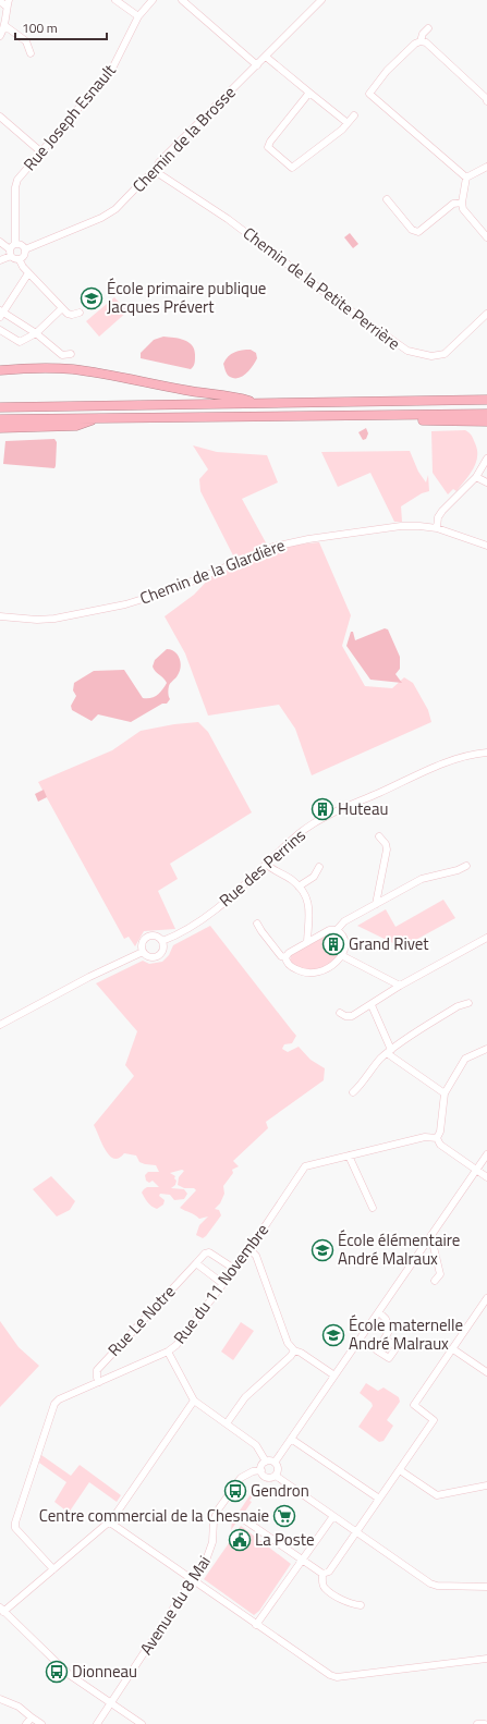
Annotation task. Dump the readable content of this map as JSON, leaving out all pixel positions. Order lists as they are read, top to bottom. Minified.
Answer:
{"streets":{"street":["Rue Joseph Esnault","Chemin de la Brosse","Chemin de la Petite Perrière","Chemin de la Glardière","Rue des Perrins","Rue du 11 Novembre","Rue Le Notre","Avenue du 8 Mai"]},"crossings":[["Rue Joseph Esnault","Chemin de la Brosse"],["Chemin de la Brosse","Chemin de la Petite Perrière"],["Rue du 11 Novembre","Rue Le Notre"]],"places":{"school or university":["École primaire publique Jacques Prévert","École élémentaire André Malraux","École maternelle André Malraux"],"building":["Huteau","Grand Rivet"],"bus stop":["Gendron","Dionneau"],"supermarket":["Centre commercial de la Chesnaie"],"public building":["La Poste"]},"scale_bar":"100 m"}
